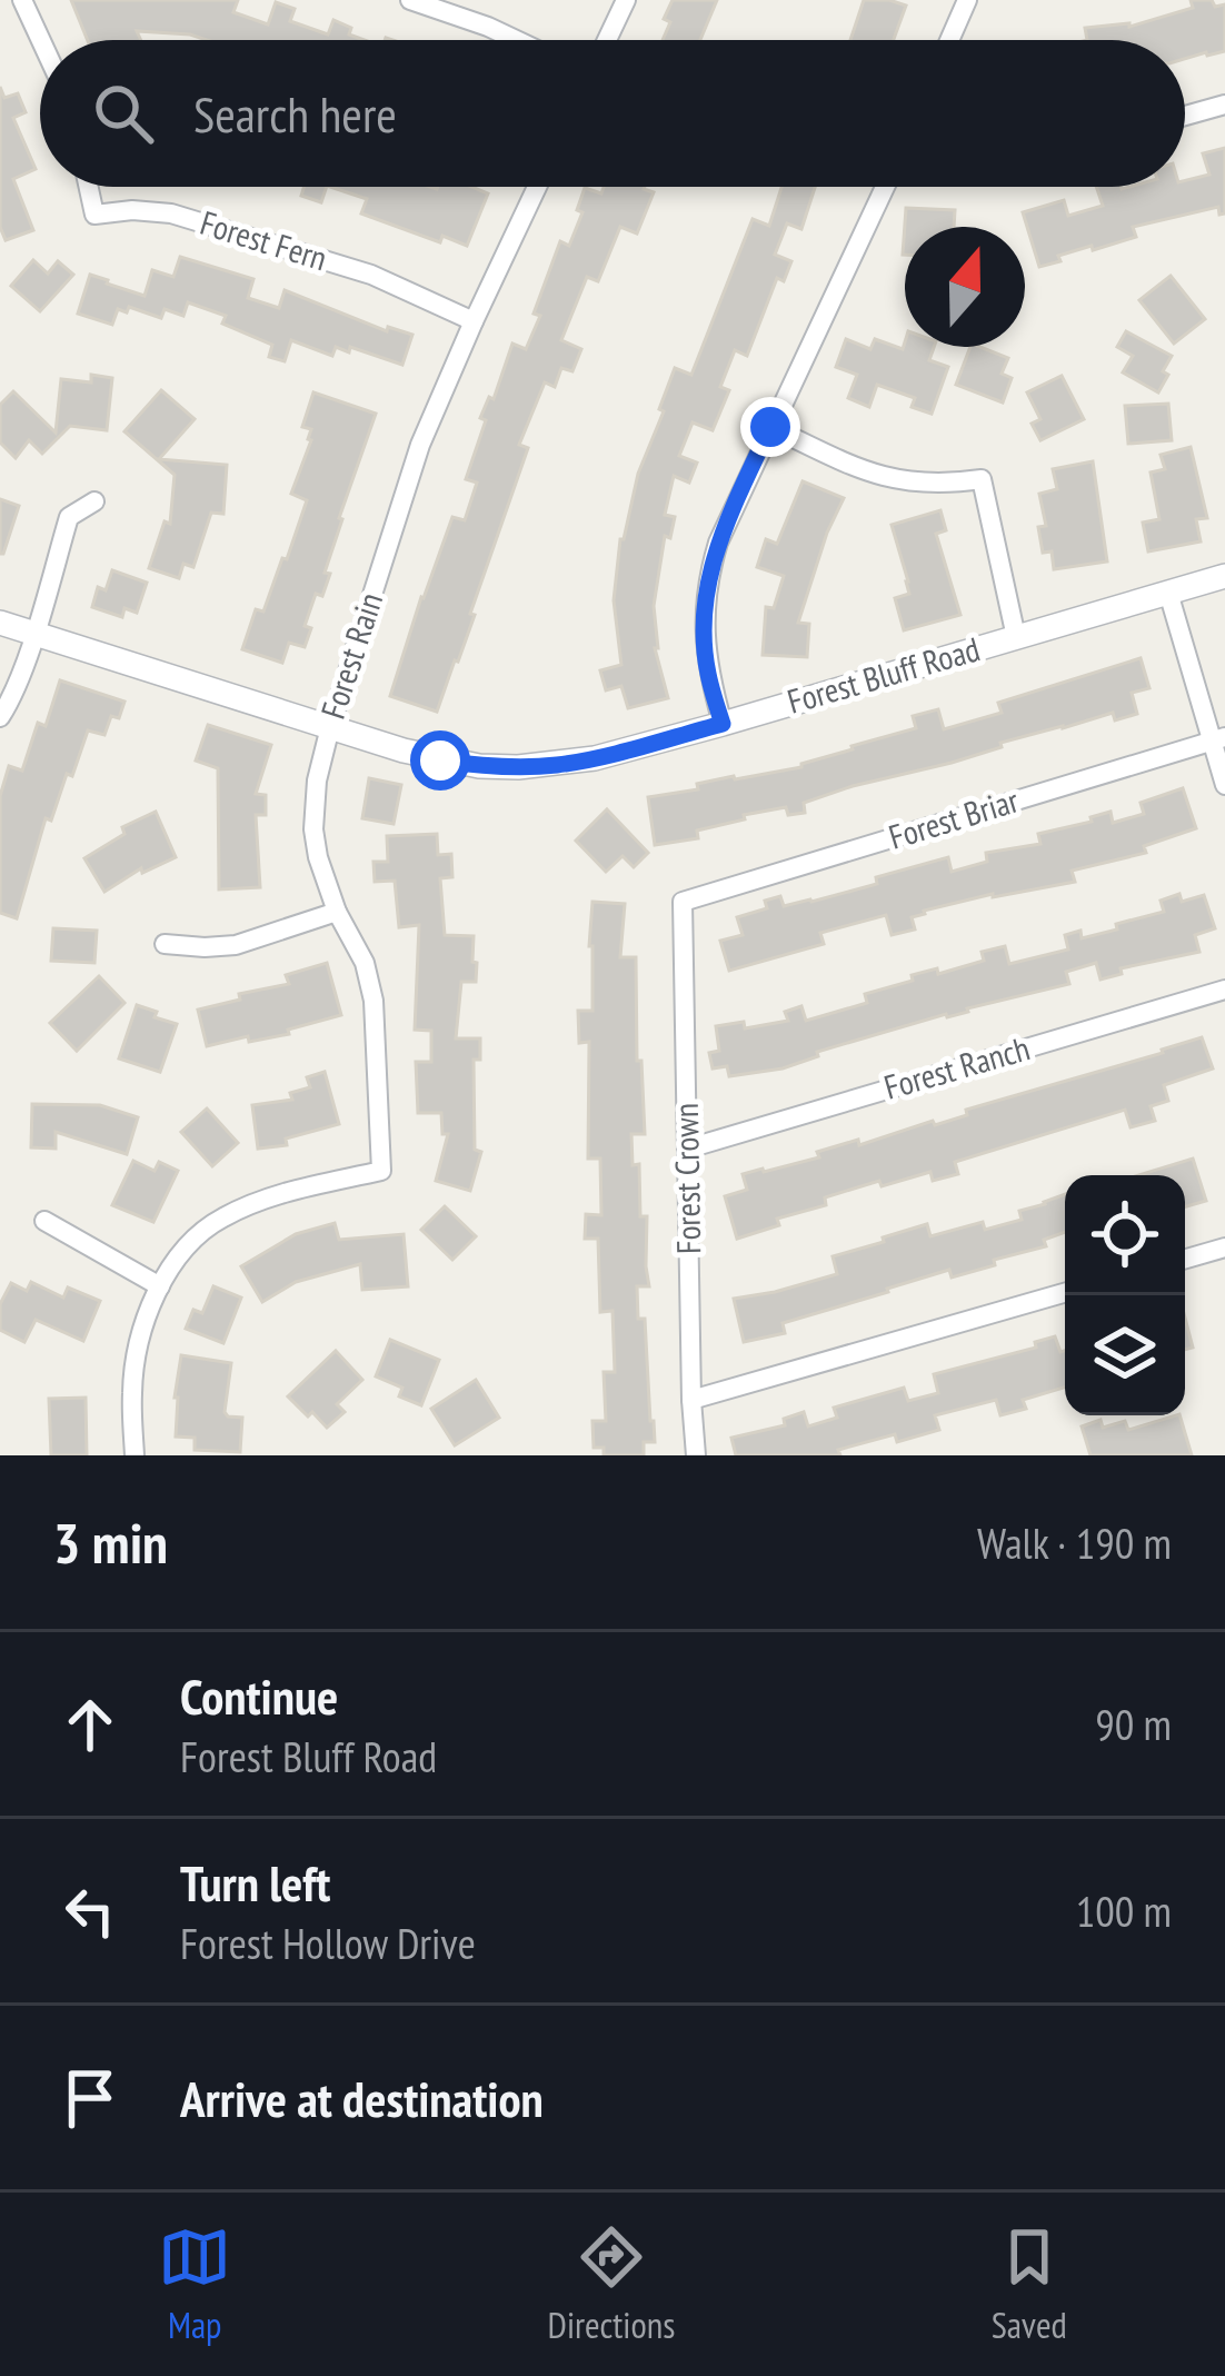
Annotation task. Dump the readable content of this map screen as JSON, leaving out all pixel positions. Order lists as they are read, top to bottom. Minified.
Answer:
{"streets":{"street":["Forest Fern","Forest Rain","Forest Bluff Road","Forest Briar","Forest Ranch","Forest Crown"]},"crossings":[["Forest Fern","Forest Rain"],["Forest Rain","Forest Bluff Road"],["Forest Briar","Forest Crown"],["Forest Ranch","Forest Crown"]],"north":"top","page":{"search":"Search here","heading":["3 min","Walk · 190 m"],"list":[["Continue","Forest Bluff Road","90 m"],["Turn left","Forest Hollow Drive","100 m"],"Arrive at destination"],"nav":["Map","Directions","Saved"]}}
